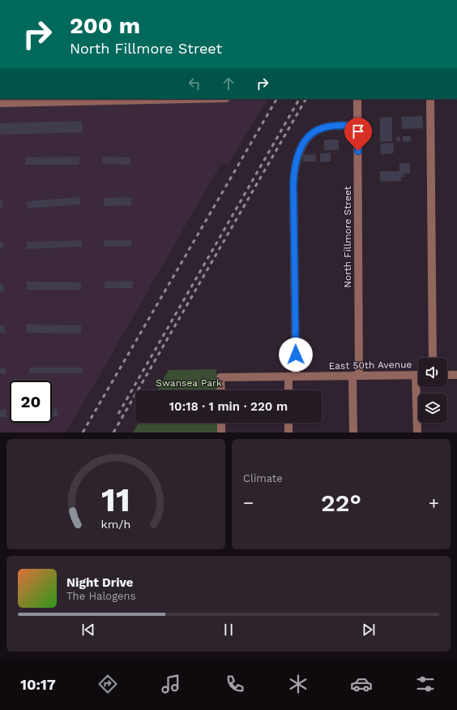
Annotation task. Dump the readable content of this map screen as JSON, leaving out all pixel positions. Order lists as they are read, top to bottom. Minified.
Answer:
{"streets":{"street":["North Fillmore Street","East 50th Avenue"]},"crossings":[["North Fillmore Street","East 50th Avenue"]],"parks":["Swansea Park"],"page":{"turn":["200 m","North Fillmore Street"],"limit":"20","trip":"10:18 · 1 min · 220 m","tile":"Climate","heat":["−","22°","+"],"song":["Night Drive","The Halogens"],"tabs":"10:17","gauge":["11","km/h"]}}
